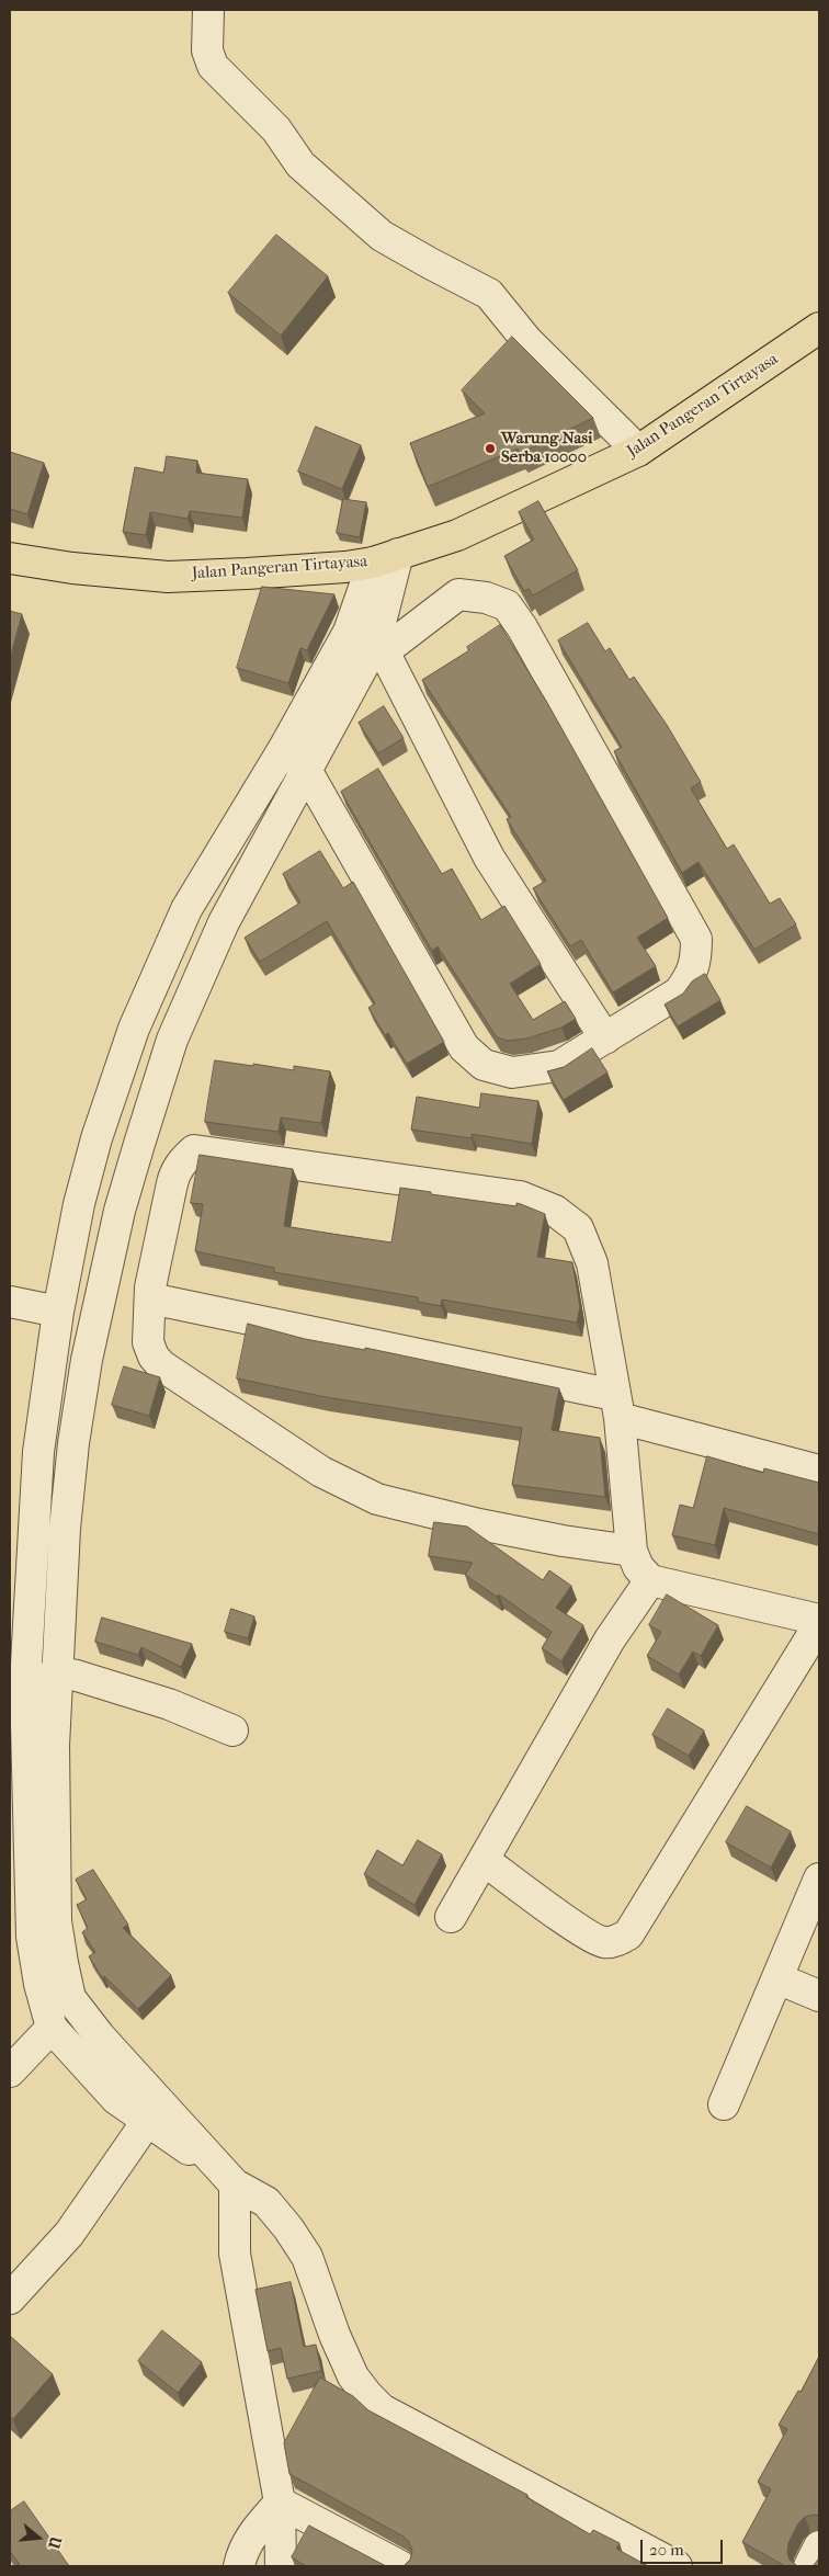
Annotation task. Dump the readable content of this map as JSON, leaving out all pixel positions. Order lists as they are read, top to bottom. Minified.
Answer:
{"streets":{"main road":["Jalan Pangeran Tirtayasa"]},"places":["Warung Nasi Serba 10000"],"scale_bar":"20 m","north":"right"}
